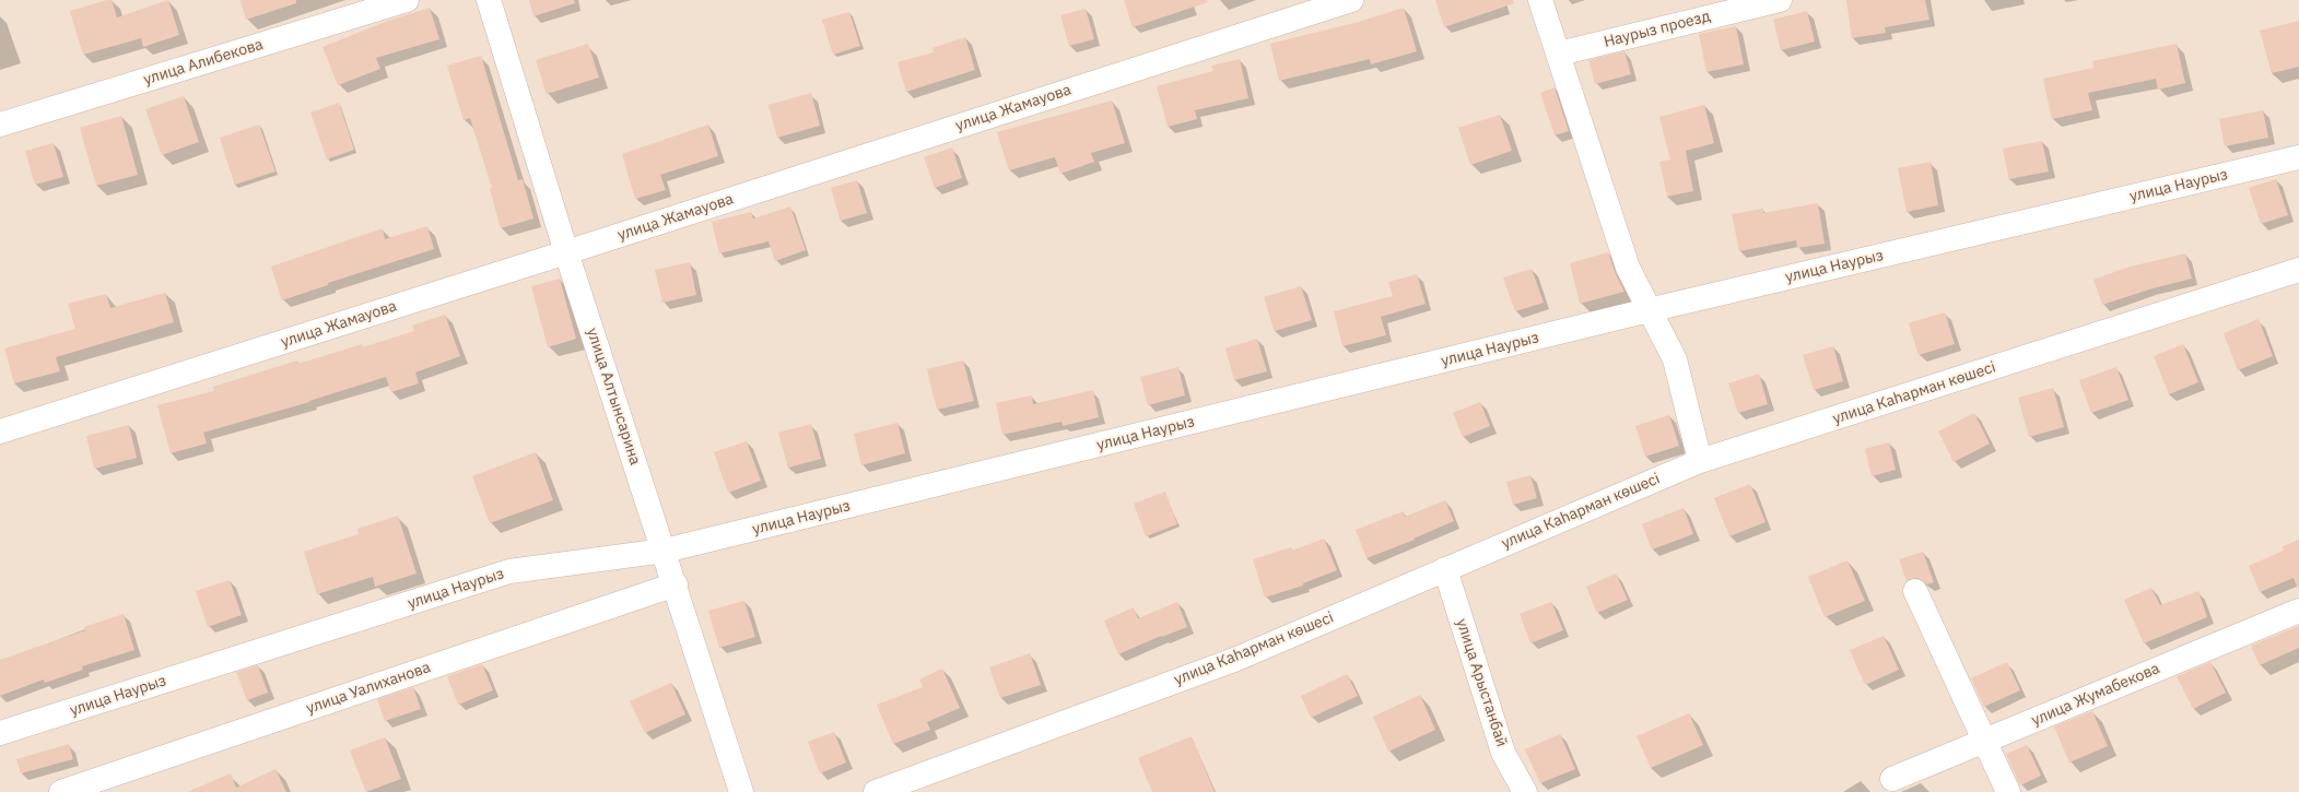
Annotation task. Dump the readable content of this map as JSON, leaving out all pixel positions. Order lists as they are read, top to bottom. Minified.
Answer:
{"streets":{"street":["Наурыз проезд","улица Алибекова","улица Жамауова","улица Наурыз","улица Каһарман көшесі","улица Алтынсарина","улица Арыстанбай","улица Уалиханова","улица Жумабекова"]},"crossings":[["улица Жамауова","улица Алтынсарина"],["улица Наурыз","улица Алтынсарина"],["улица Каһарман көшесі","улица Арыстанбай"],["улица Алтынсарина","улица Уалиханова"]]}
